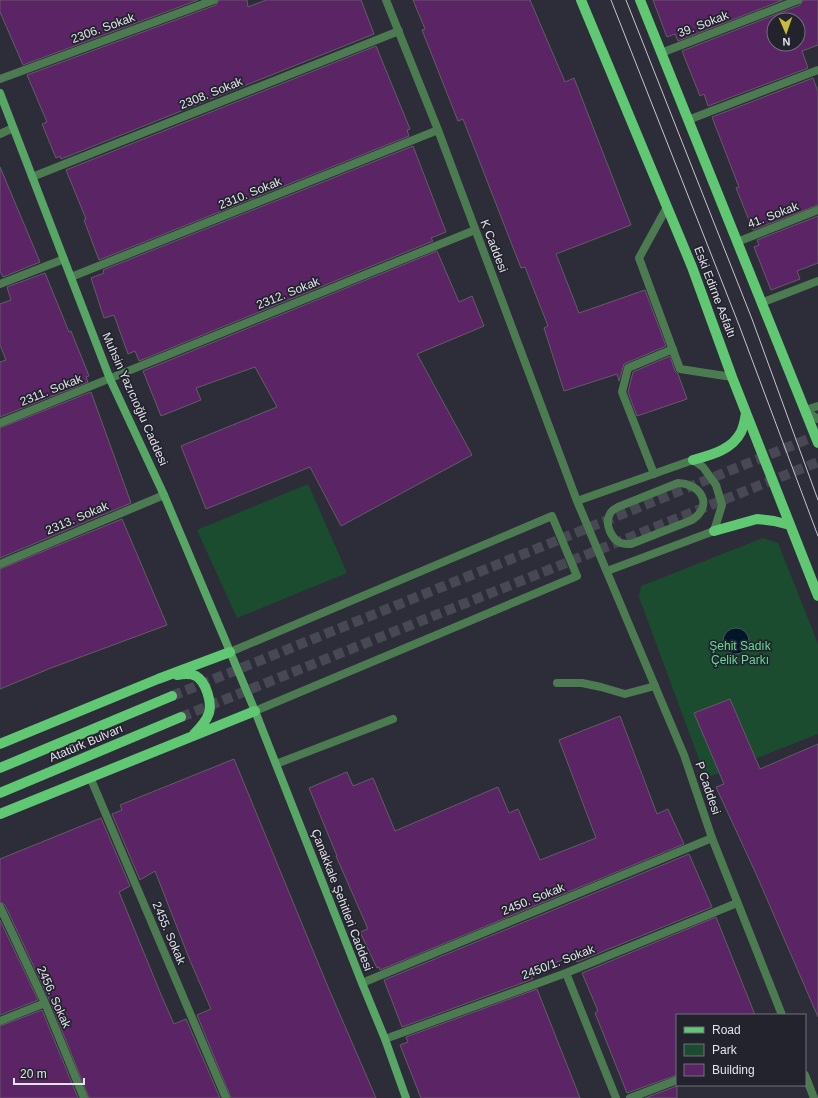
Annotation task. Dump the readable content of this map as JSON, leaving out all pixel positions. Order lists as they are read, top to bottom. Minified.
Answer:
{"streets":{"main road":["Eski Edirne Asfaltı","Muhsin Yazıcıoğlu Caddesi","Atatürk Bulvarı","Çanakkale Şehitleri Caddesi"],"street":["39. Sokak","2306. Sokak","2308. Sokak","2310. Sokak","41. Sokak","K Caddesi","2312. Sokak","2311. Sokak","2313. Sokak","P Caddesi","2450. Sokak","2455. Sokak","2450/1. Sokak","2456. Sokak"]},"crossings":[["2308. Sokak","K Caddesi"],["2308. Sokak","Muhsin Yazıcıoğlu Caddesi"],["2310. Sokak","K Caddesi"],["2310. Sokak","Muhsin Yazıcıoğlu Caddesi"],["K Caddesi","2312. Sokak"],["K Caddesi","P Caddesi"],["2312. Sokak","2311. Sokak"],["2312. Sokak","Muhsin Yazıcıoğlu Caddesi"],["2311. Sokak","Muhsin Yazıcıoğlu Caddesi"],["Muhsin Yazıcıoğlu Caddesi","2313. Sokak"],["Muhsin Yazıcıoğlu Caddesi","Çanakkale Şehitleri Caddesi"],["P Caddesi","2450. Sokak"],["P Caddesi","2450/1. Sokak"],["2450. Sokak","Çanakkale Şehitleri Caddesi"],["Çanakkale Şehitleri Caddesi","2450/1. Sokak"]],"parks":["Şehit Sadık Çelik Parkı"],"legend":["Road","Park","Building"],"scale_bar":"20 m","north":"bottom"}
